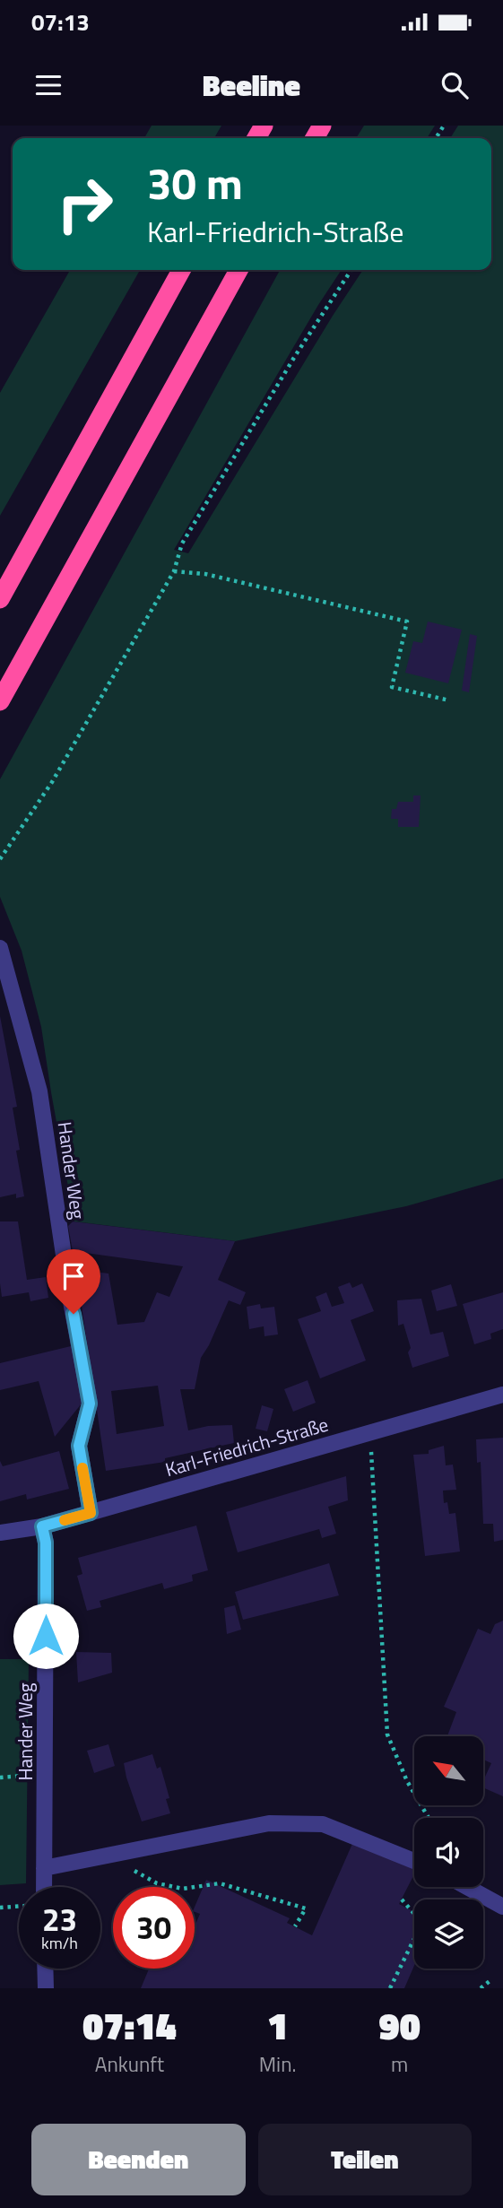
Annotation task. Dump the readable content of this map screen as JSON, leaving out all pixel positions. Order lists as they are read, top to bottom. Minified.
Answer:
{"streets":{"street":["Hander Weg","Karl-Friedrich-Straße"]},"crossings":[["Hander Weg","Karl-Friedrich-Straße"]],"north":"top left","page":{"status":"07:13","header":"Beeline","turn":["30 m","Karl-Friedrich-Straße"],"speed":"23 km/h","limit":"30","eta":["07:14","Ankunft","1","Min.","90","m"],"buttons":["Beenden","Teilen"]}}
